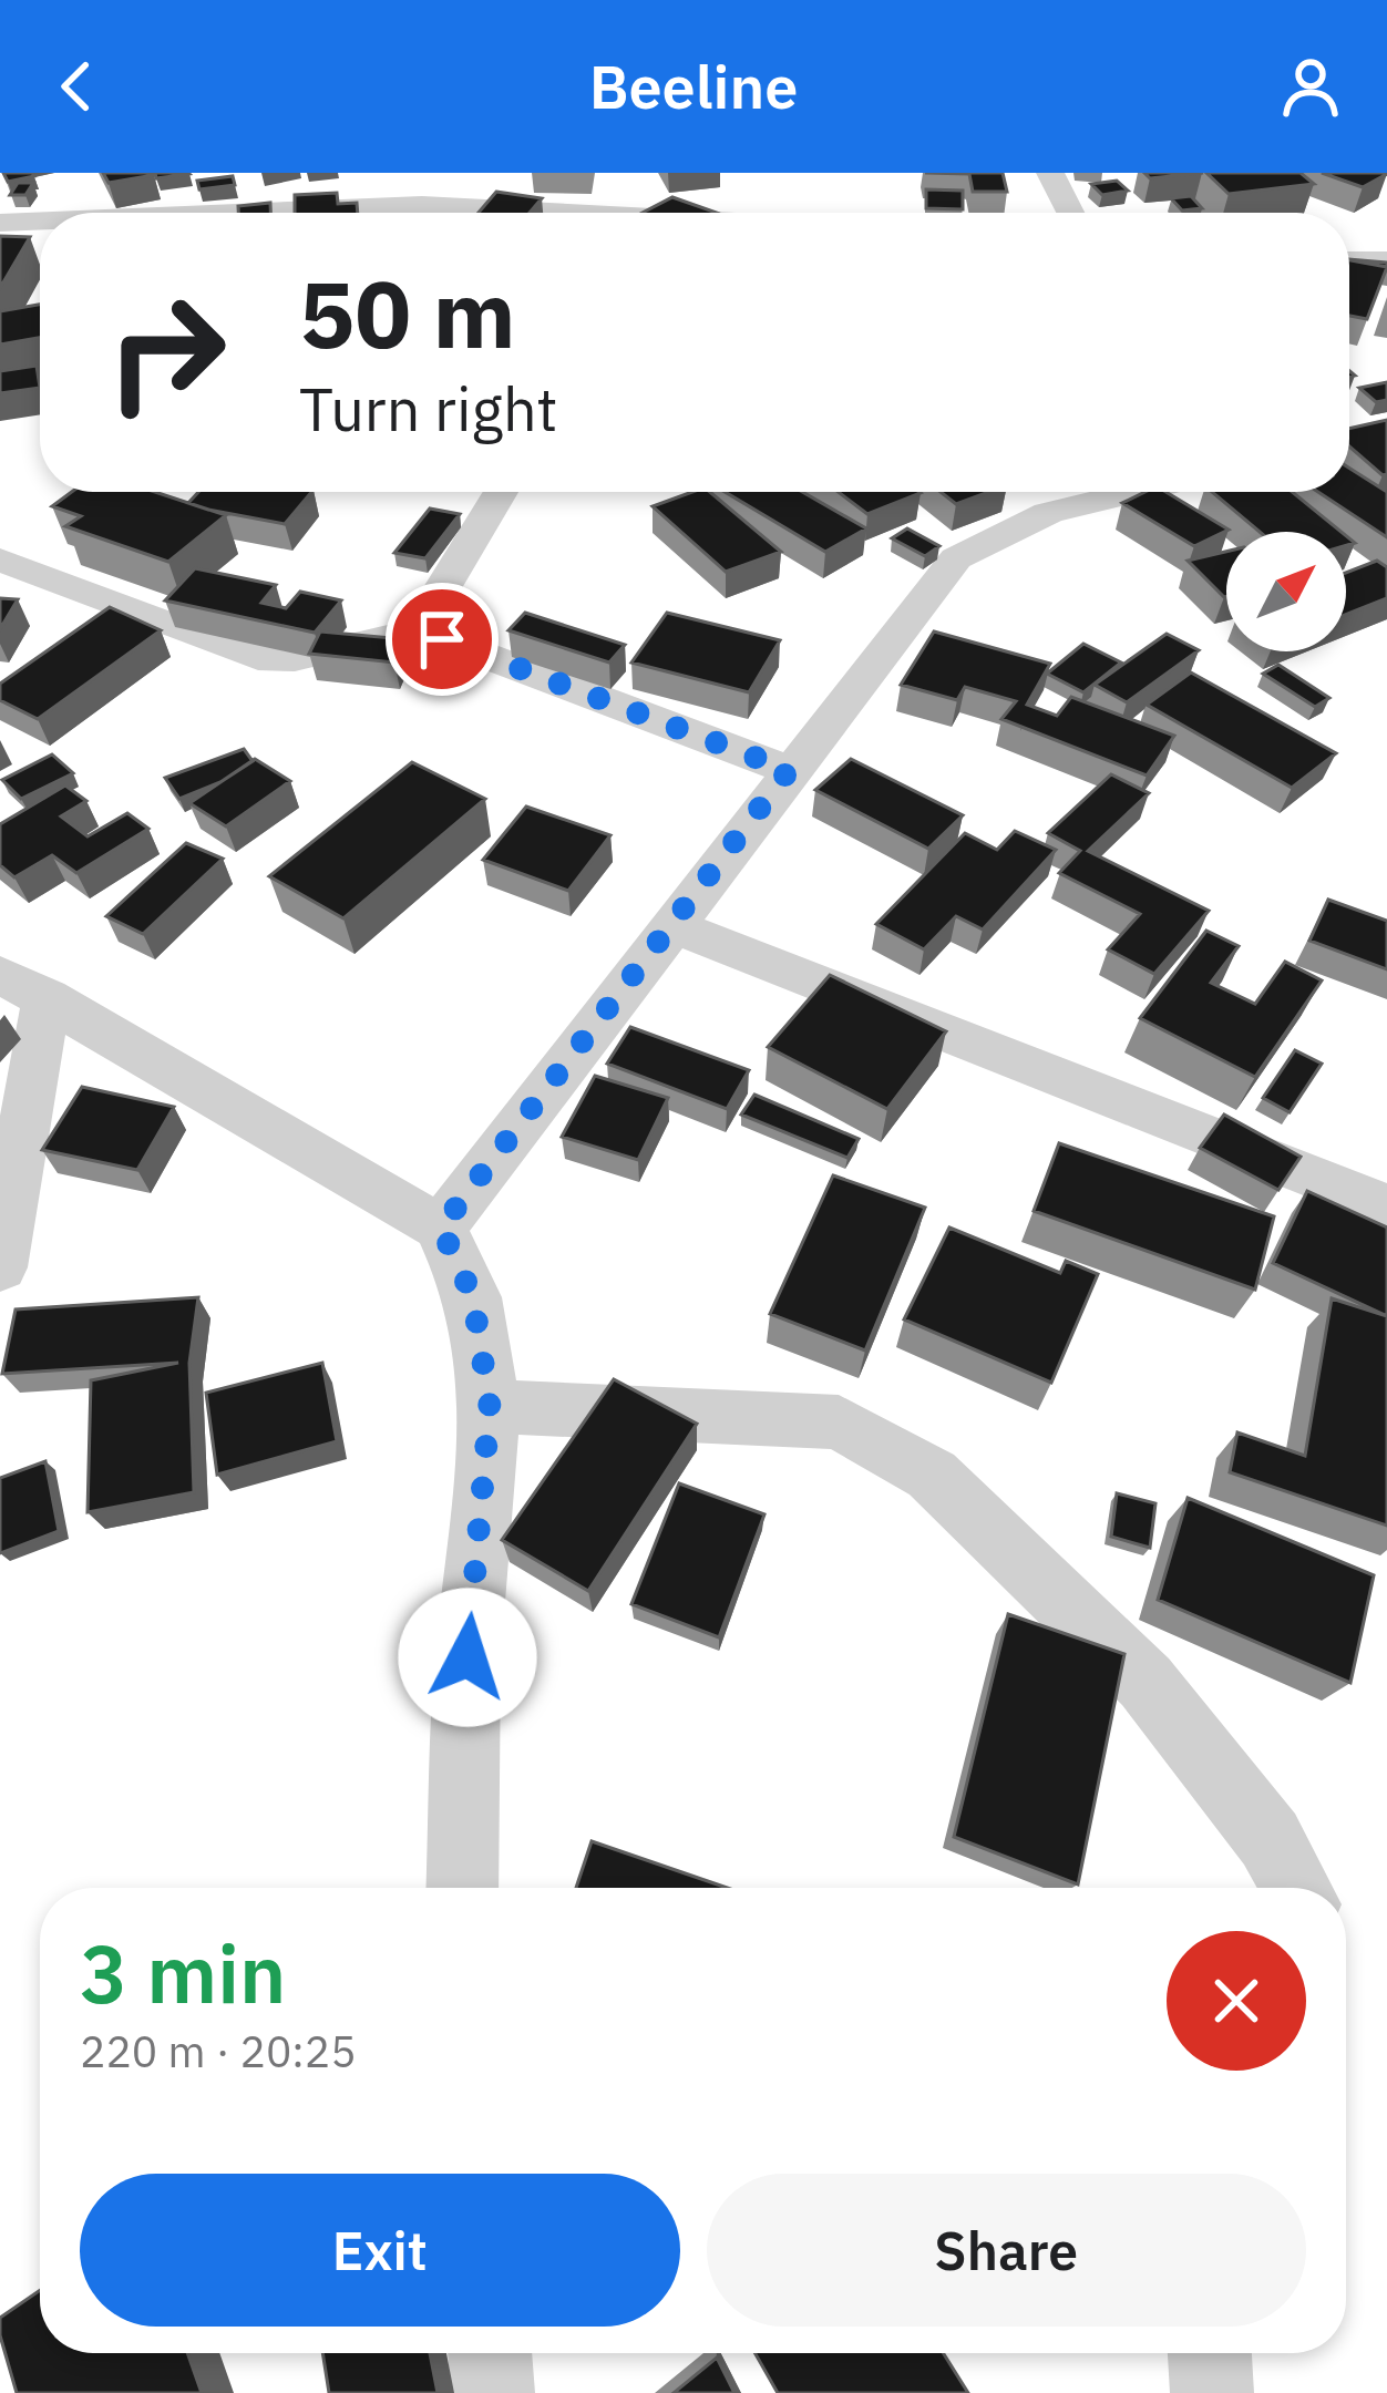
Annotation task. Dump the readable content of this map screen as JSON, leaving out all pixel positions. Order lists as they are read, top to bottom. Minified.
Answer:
{"north":"top right","page":{"header":"Beeline","turn":["50 m","Turn right"],"heading":["3 min","220 m · 20:25"],"buttons":["Exit","Share"]}}
